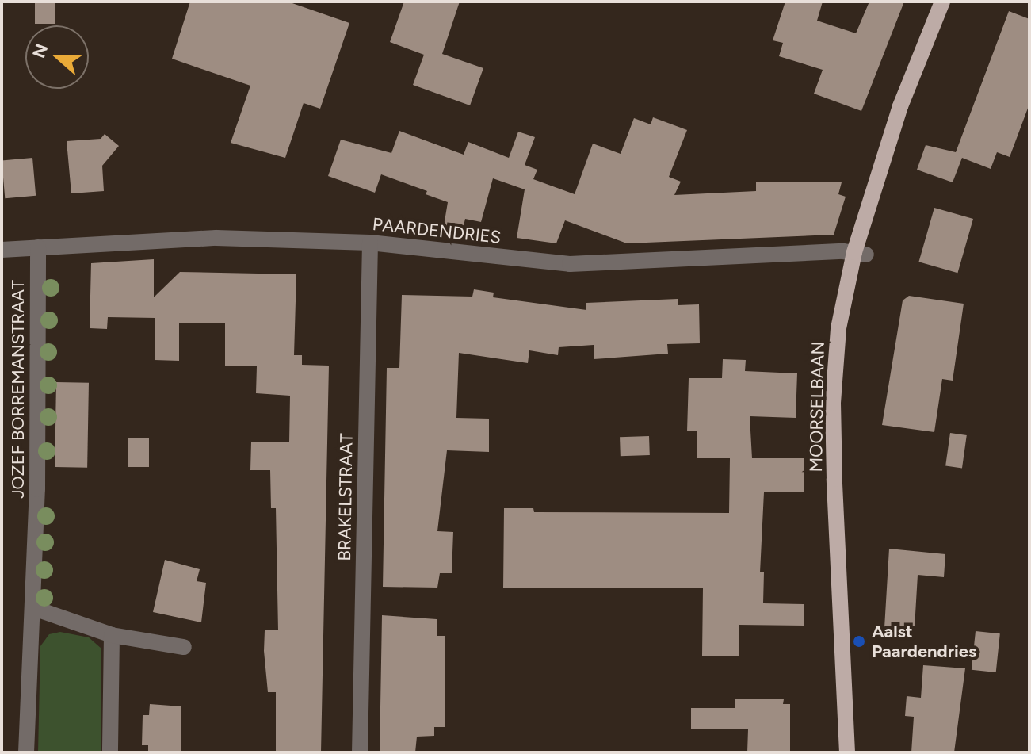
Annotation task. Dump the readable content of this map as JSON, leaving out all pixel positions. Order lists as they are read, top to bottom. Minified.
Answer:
{"streets":{"main road":["MOORSELBAAN"],"street":["PAARDENDRIES","JOZEF BORREMANSTRAAT","BRAKELSTRAAT"]},"crossings":[["PAARDENDRIES","JOZEF BORREMANSTRAAT"],["PAARDENDRIES","MOORSELBAAN"],["PAARDENDRIES","BRAKELSTRAAT"]],"places":["Aalst Paardendries"],"north":"left"}
